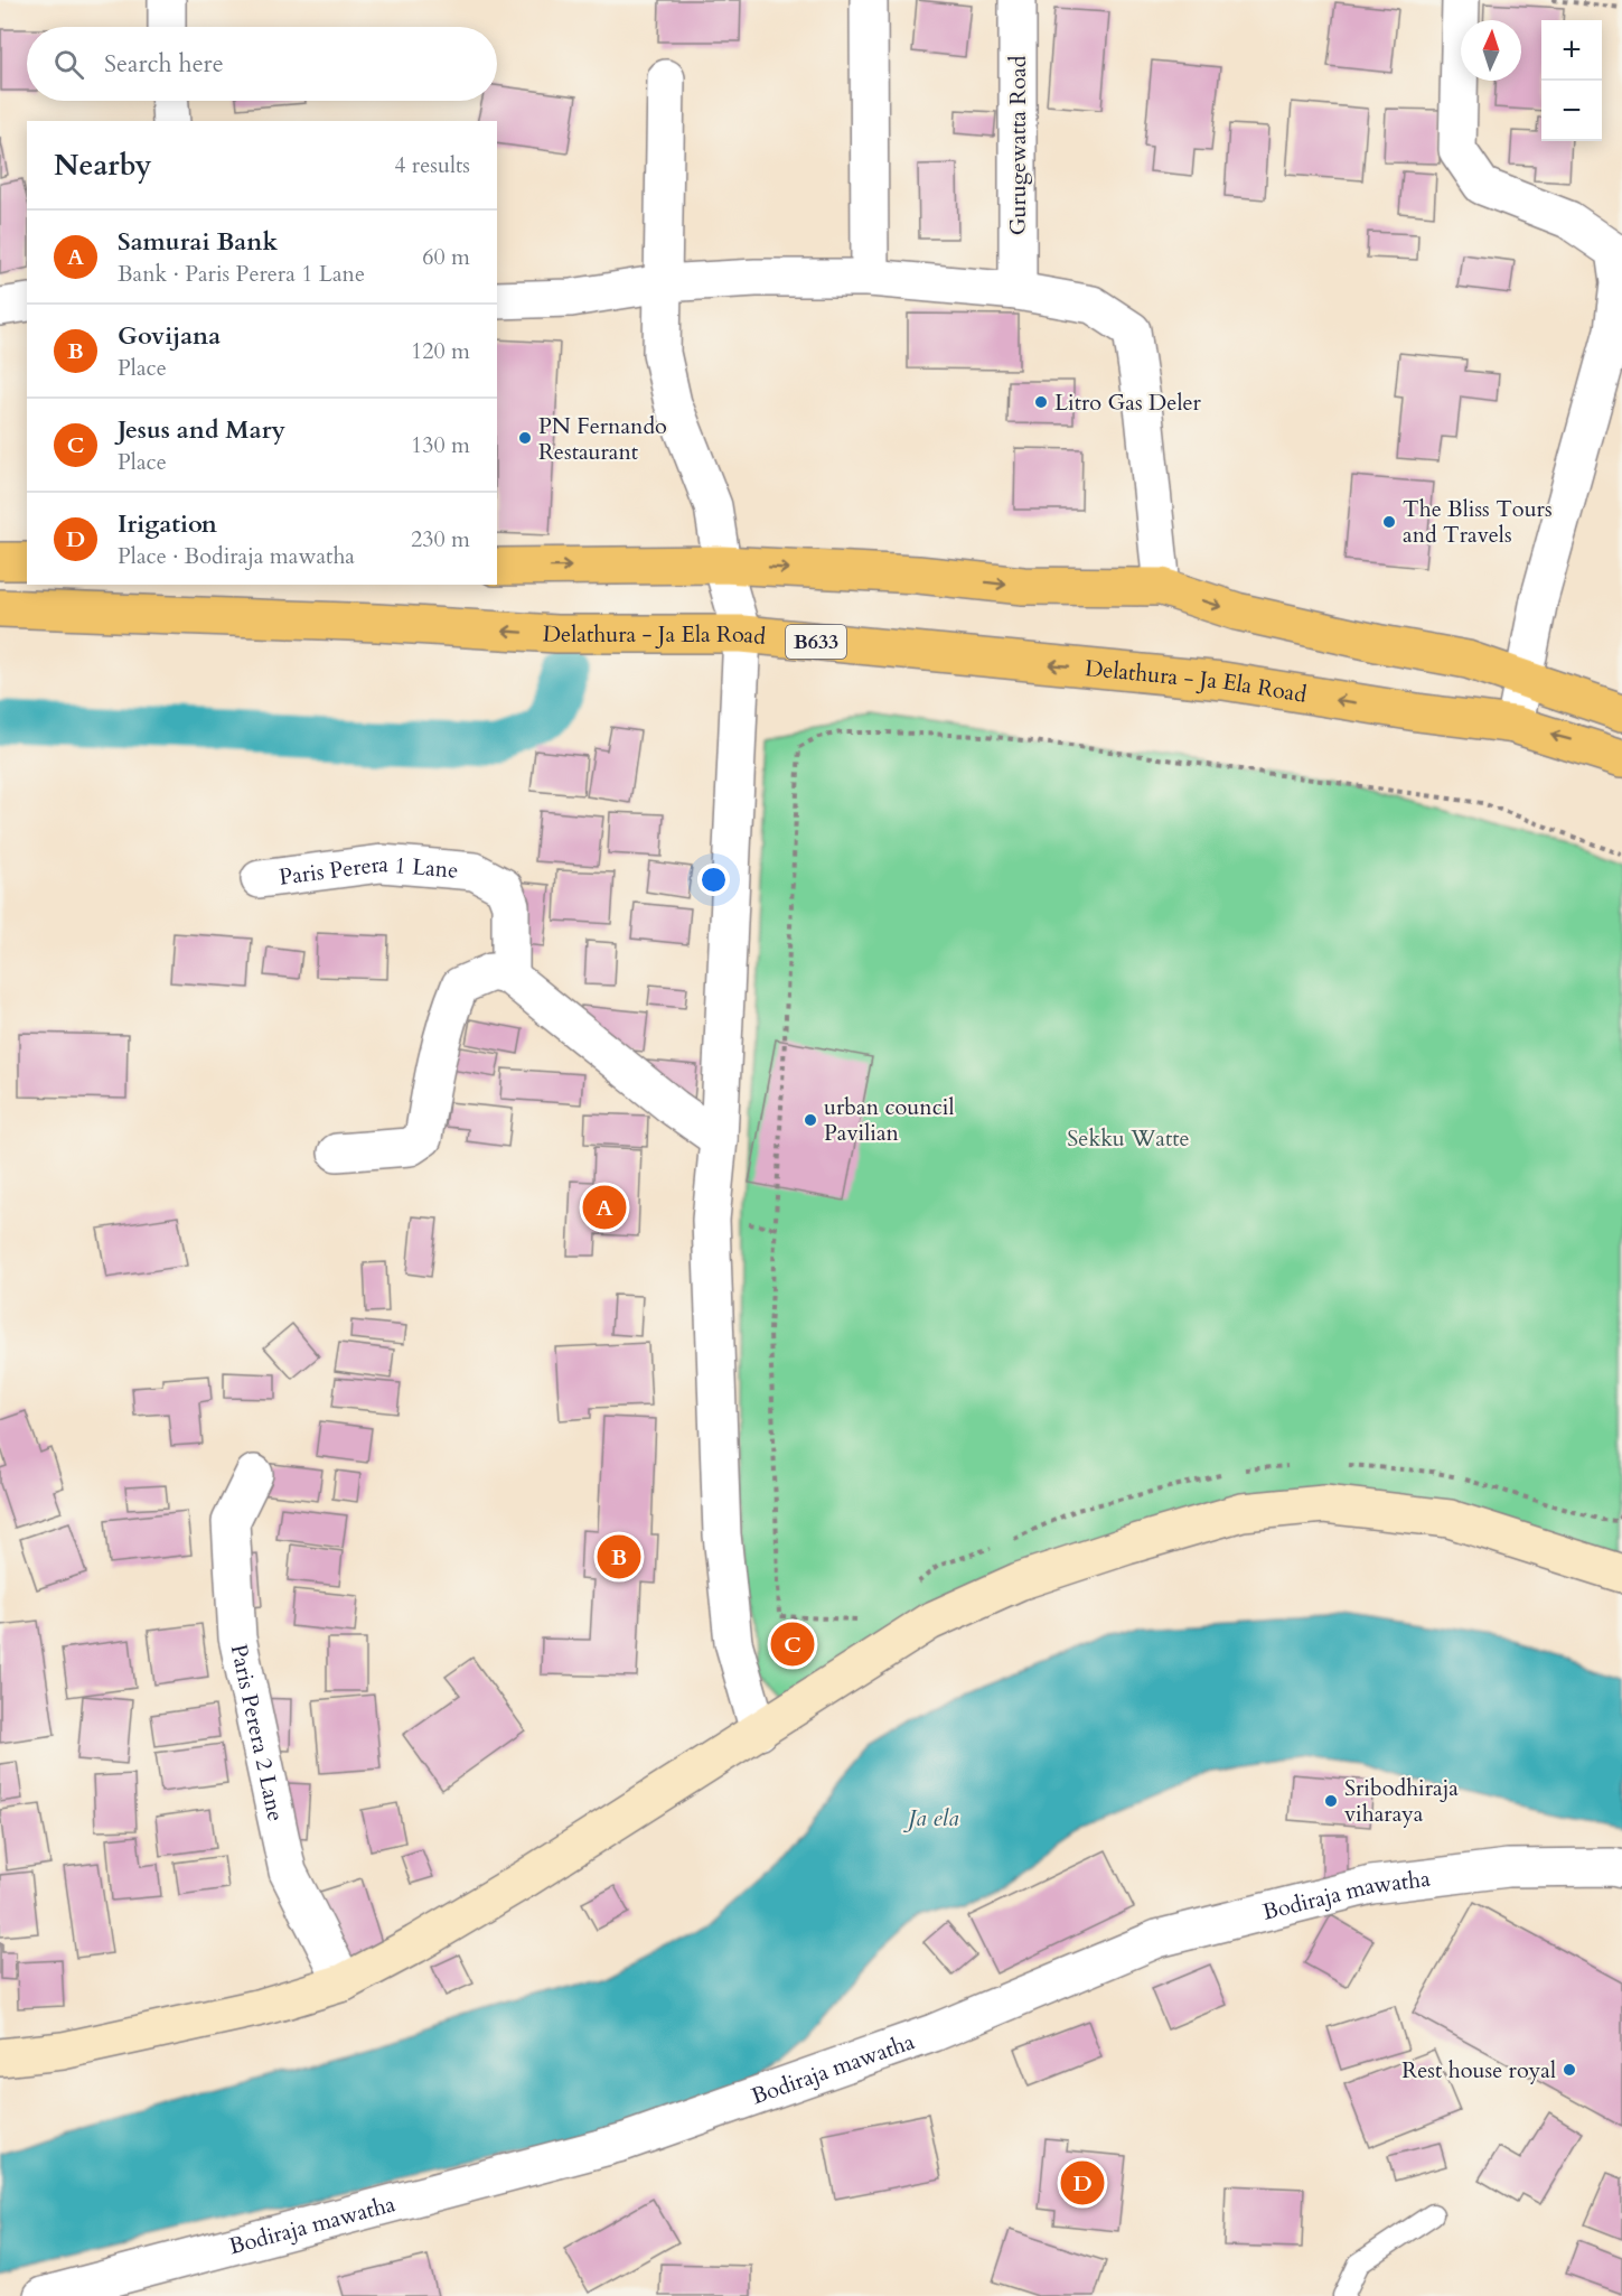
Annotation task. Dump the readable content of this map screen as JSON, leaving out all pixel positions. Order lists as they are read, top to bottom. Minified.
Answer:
{"streets":{"main road":["Delathura - Ja Ela Road","B633"],"street":["Gurugewatta Road","Paris Perera 1 Lane","Paris Perera 2 Lane","Bodiraja mawatha"]},"water":["Ja ela"],"parks":["Sekku Watte"],"places":["Litro Gas Deler","PN Fernando Restaurant","The Bliss Tours and Travels","urban council Pavilian","Sribodhiraja viharaya","Rest house royal"],"north":"top","page":{"map_buttons":["+","−"],"search":"Search here","heading":["Nearby","4 results"],"list":[{"mark":"A","name":"Samurai Bank","note":"Bank · Paris Perera 1 Lane","value":"60 m"},{"mark":"B","name":"Govijana","note":"Place","value":"120 m"},{"mark":"C","name":"Jesus and Mary","note":"Place","value":"130 m"},{"mark":"D","name":"Irigation","note":"Place · Bodiraja mawatha","value":"230 m"}],"pins":["A","B","C","D"]}}
